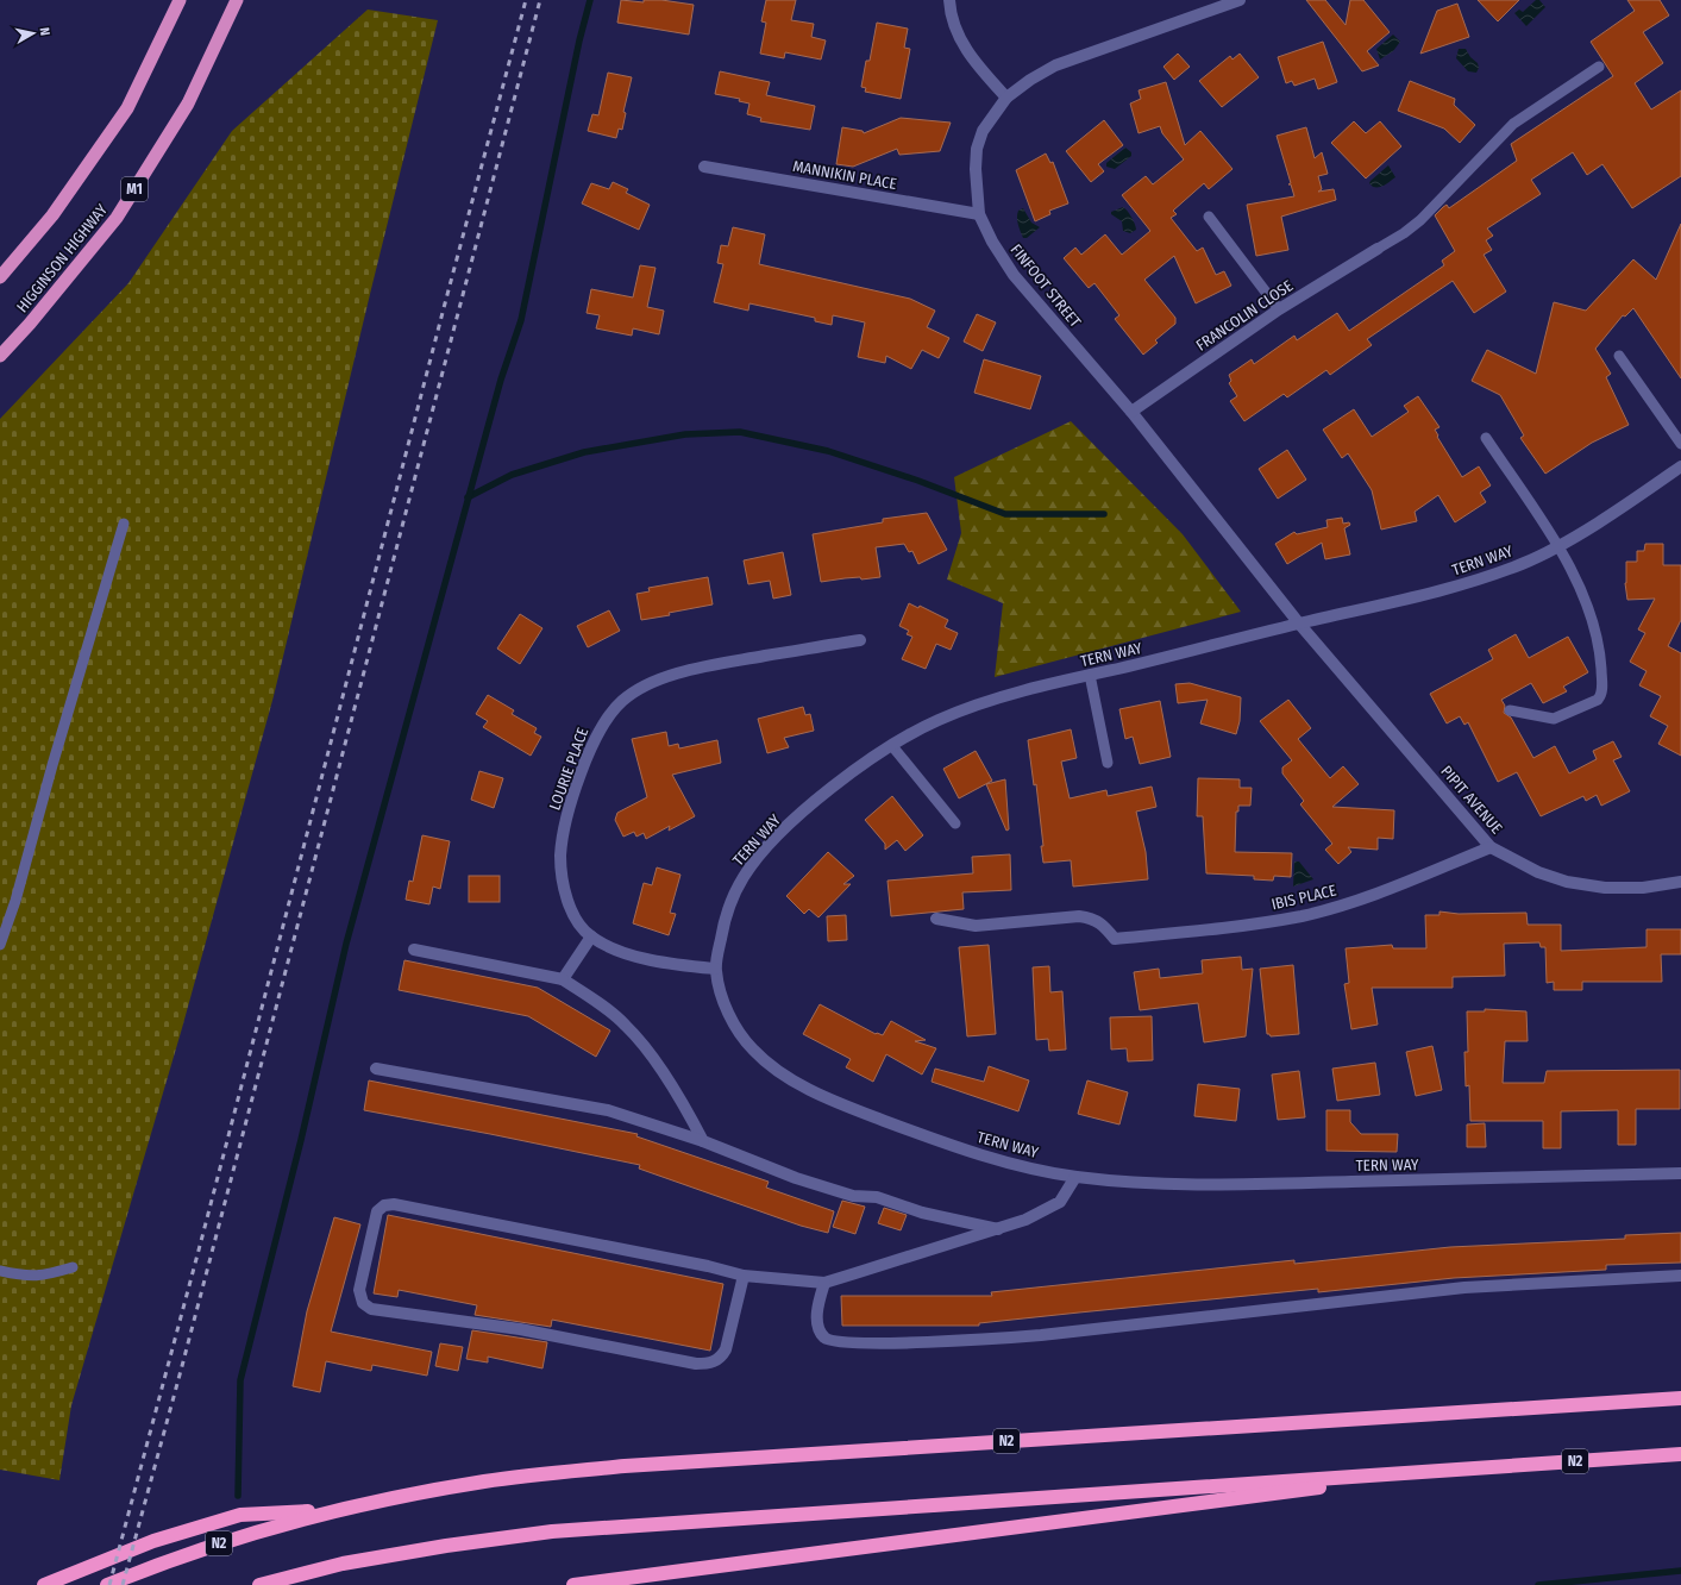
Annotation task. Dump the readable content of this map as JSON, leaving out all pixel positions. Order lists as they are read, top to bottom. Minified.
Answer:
{"streets":{"highway":["M1","HIGGINSON HIGHWAY","N2"],"street":["MANNIKIN PLACE","FINFOOT STREET","FRANCOLIN CLOSE","TERN WAY","LOURIE PLACE","PIPIT AVENUE","IBIS PLACE"]},"crossings":[["MANNIKIN PLACE","FINFOOT STREET"],["FINFOOT STREET","FRANCOLIN CLOSE"],["FINFOOT STREET","TERN WAY"],["FINFOOT STREET","PIPIT AVENUE"],["TERN WAY","LOURIE PLACE"],["TERN WAY","PIPIT AVENUE"],["PIPIT AVENUE","IBIS PLACE"]],"north":"right"}
